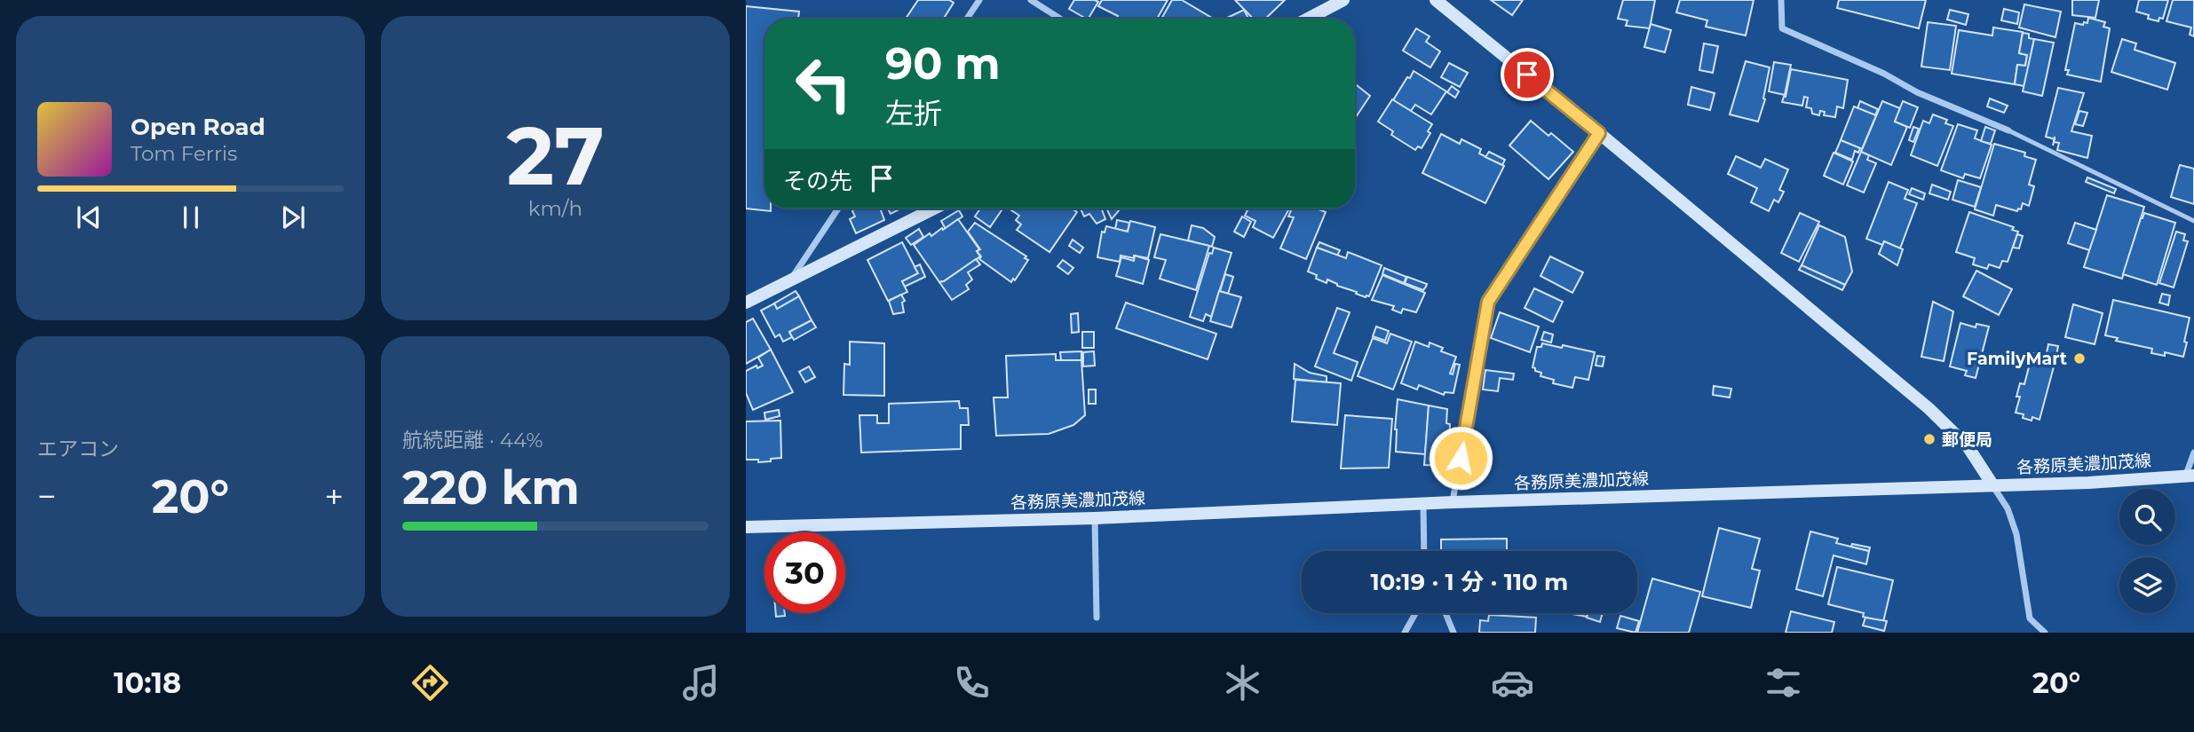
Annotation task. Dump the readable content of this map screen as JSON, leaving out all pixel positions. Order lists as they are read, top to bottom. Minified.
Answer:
{"streets":{"main road":["各務原美濃加茂線"]},"places":["FamilyMart","郵便局"],"page":{"tile":[["27","km/h"],"エアコン",["航続距離 · 44%","220 km"]],"turn":["90 m","左折"],"song":["Open Road","Tom Ferris"],"then":"その先","heat":["−","20°","+"],"limit":"30","trip":"10:19 · 1 分 · 110 m","tabs":["10:18","20°"]}}
